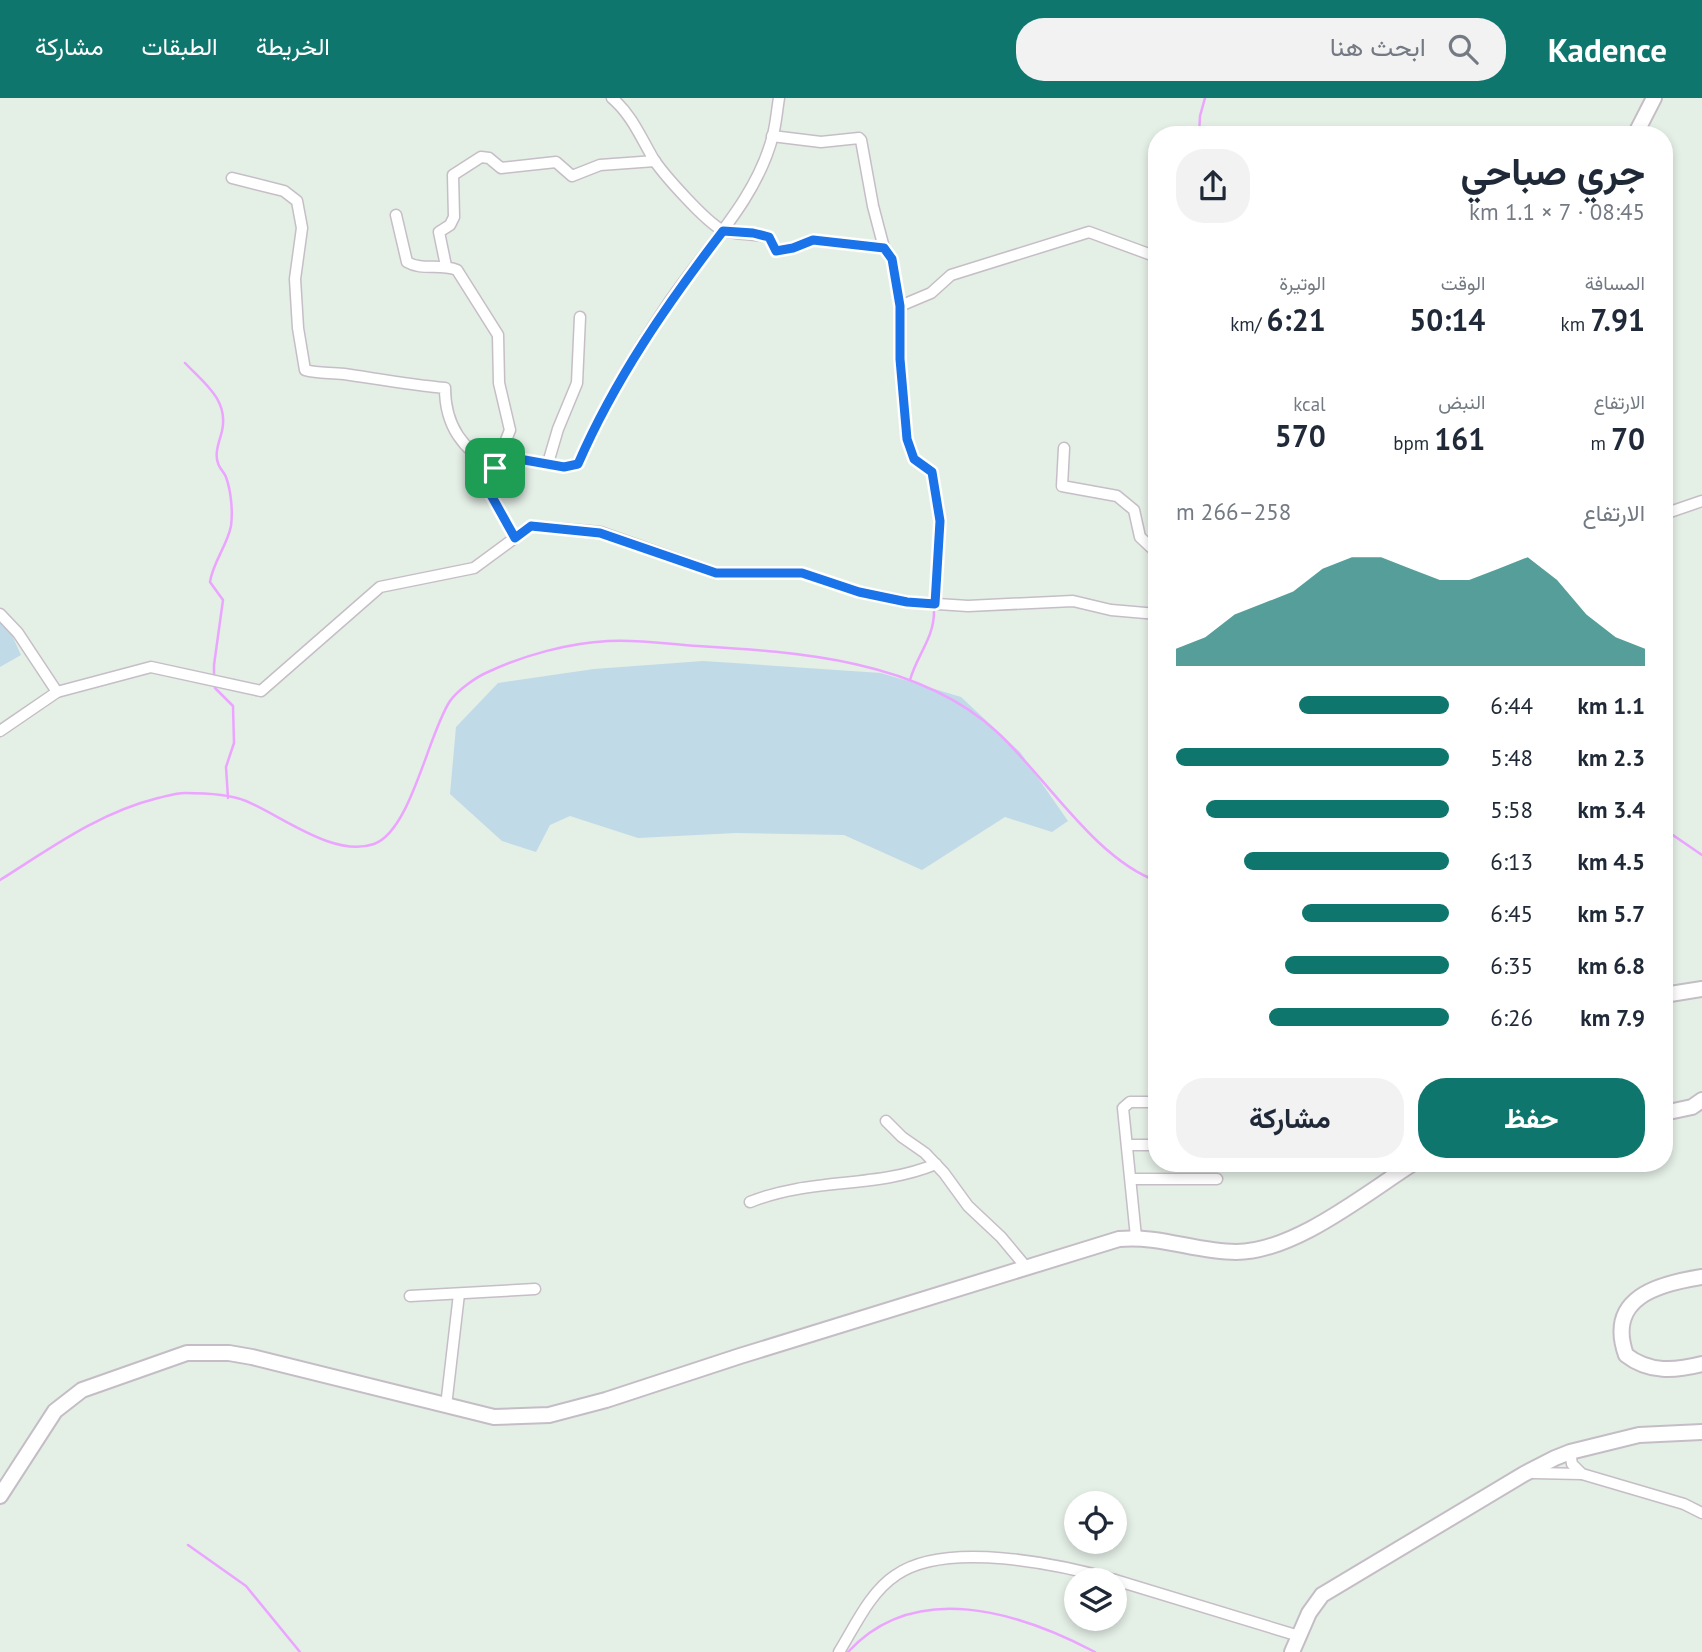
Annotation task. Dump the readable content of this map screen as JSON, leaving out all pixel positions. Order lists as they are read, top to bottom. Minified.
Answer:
{"page":{"header":"Kadence","search":"ابحث هنا","nav":["الخريطة","الطبقات","مشاركة"],"heading":["جري صباحي","08:45 · 7 × 1.1 km"],"stats":[["المسافة","7.91 km"],["الوقت","50:14"],["الوتيرة","6:21 /km"],["الارتفاع","70 m"],["النبض","161 bpm"],["kcal","570"]],"chart":["الارتفاع","258–266 m"],"list":[{"name":"1.1 km","note":"6:44"},{"name":"2.3 km","note":"5:48"},{"name":"3.4 km","note":"5:58"},{"name":"4.5 km","note":"6:13"},{"name":"5.7 km","note":"6:45"},{"name":"6.8 km","note":"6:35"},{"name":"7.9 km","note":"6:26"}],"buttons":["حفظ","مشاركة"]}}
